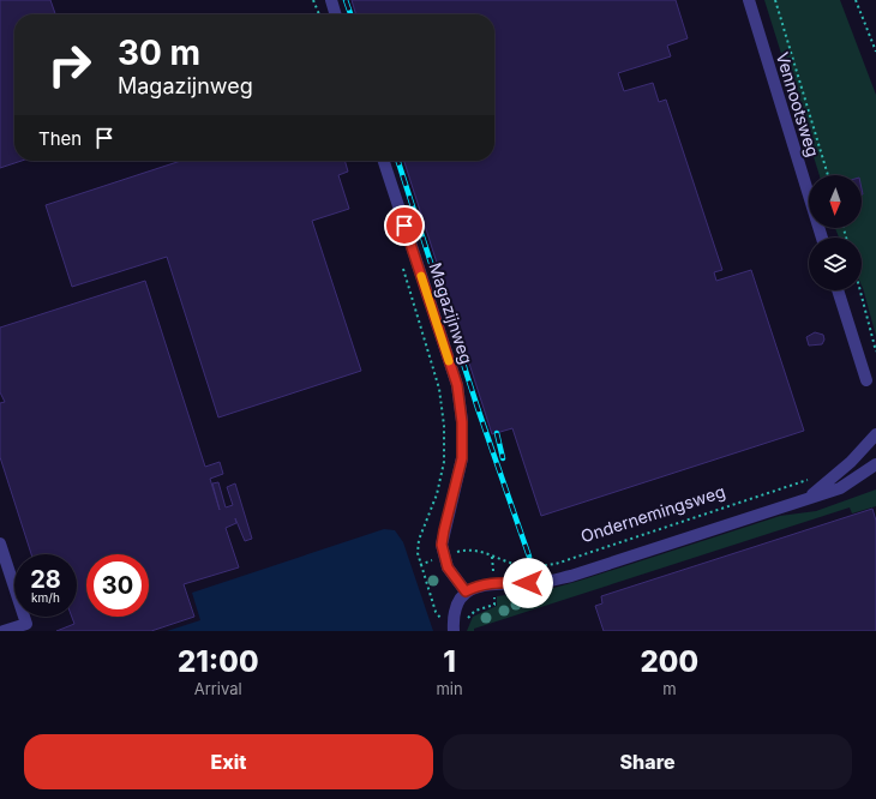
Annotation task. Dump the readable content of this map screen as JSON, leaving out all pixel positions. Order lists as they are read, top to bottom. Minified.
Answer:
{"streets":{"street":["Vennootsweg","Magazijnweg","Ondernemingsweg"]},"crossings":[["Magazijnweg","Ondernemingsweg"]],"north":"bottom","page":{"turn":["30 m","Magazijnweg"],"then":"Then","speed":"28 km/h","limit":"30","eta":["21:00","Arrival","1","min","200","m"],"buttons":["Exit","Share"]}}
